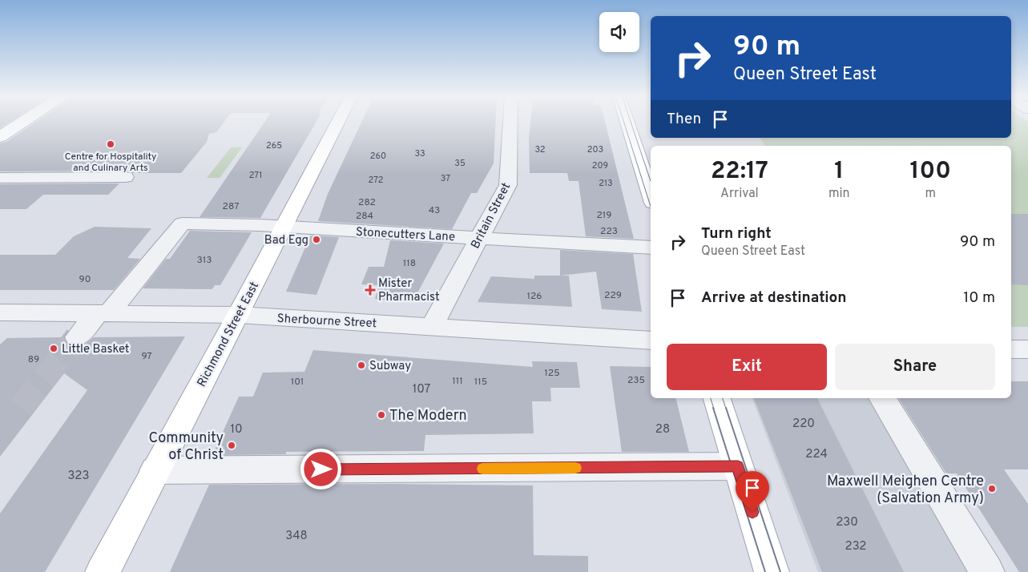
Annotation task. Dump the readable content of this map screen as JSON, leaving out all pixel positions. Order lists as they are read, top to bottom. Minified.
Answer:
{"streets":{"main road":["Richmond Street East"],"street":["Britain Street","Stonecutters Lane","Sherbourne Street"]},"crossings":[["Britain Street","Stonecutters Lane"],["Britain Street","Sherbourne Street"],["Stonecutters Lane","Sherbourne Street"],["Stonecutters Lane","Richmond Street East"],["Sherbourne Street","Richmond Street East"]],"places":{"other":["Centre for Hospitality and Culinary Arts","Bad Egg","Little Basket","Subway","The Modern","Community of Christ","Maxwell Meighen Centre (Salvation Army)"],"health":["Mister Pharmacist"]},"house_numbers":["265","32","203","33","260","35","209","271","37","272","213","282","287","43","219","284","223","313","118","90","229","126","97","89","125","235","111","101","115","107","220","10","28","224","323","230","348","232"],"page":{"turn":["90 m","Queen Street East"],"then":"Then","eta":["22:17","Arrival","1","min","100","m"],"list":[{"name":"Turn right","note":"Queen Street East","value":"90 m"},{"name":"Arrive at destination","value":"10 m"}],"buttons":["Exit","Share"]}}
